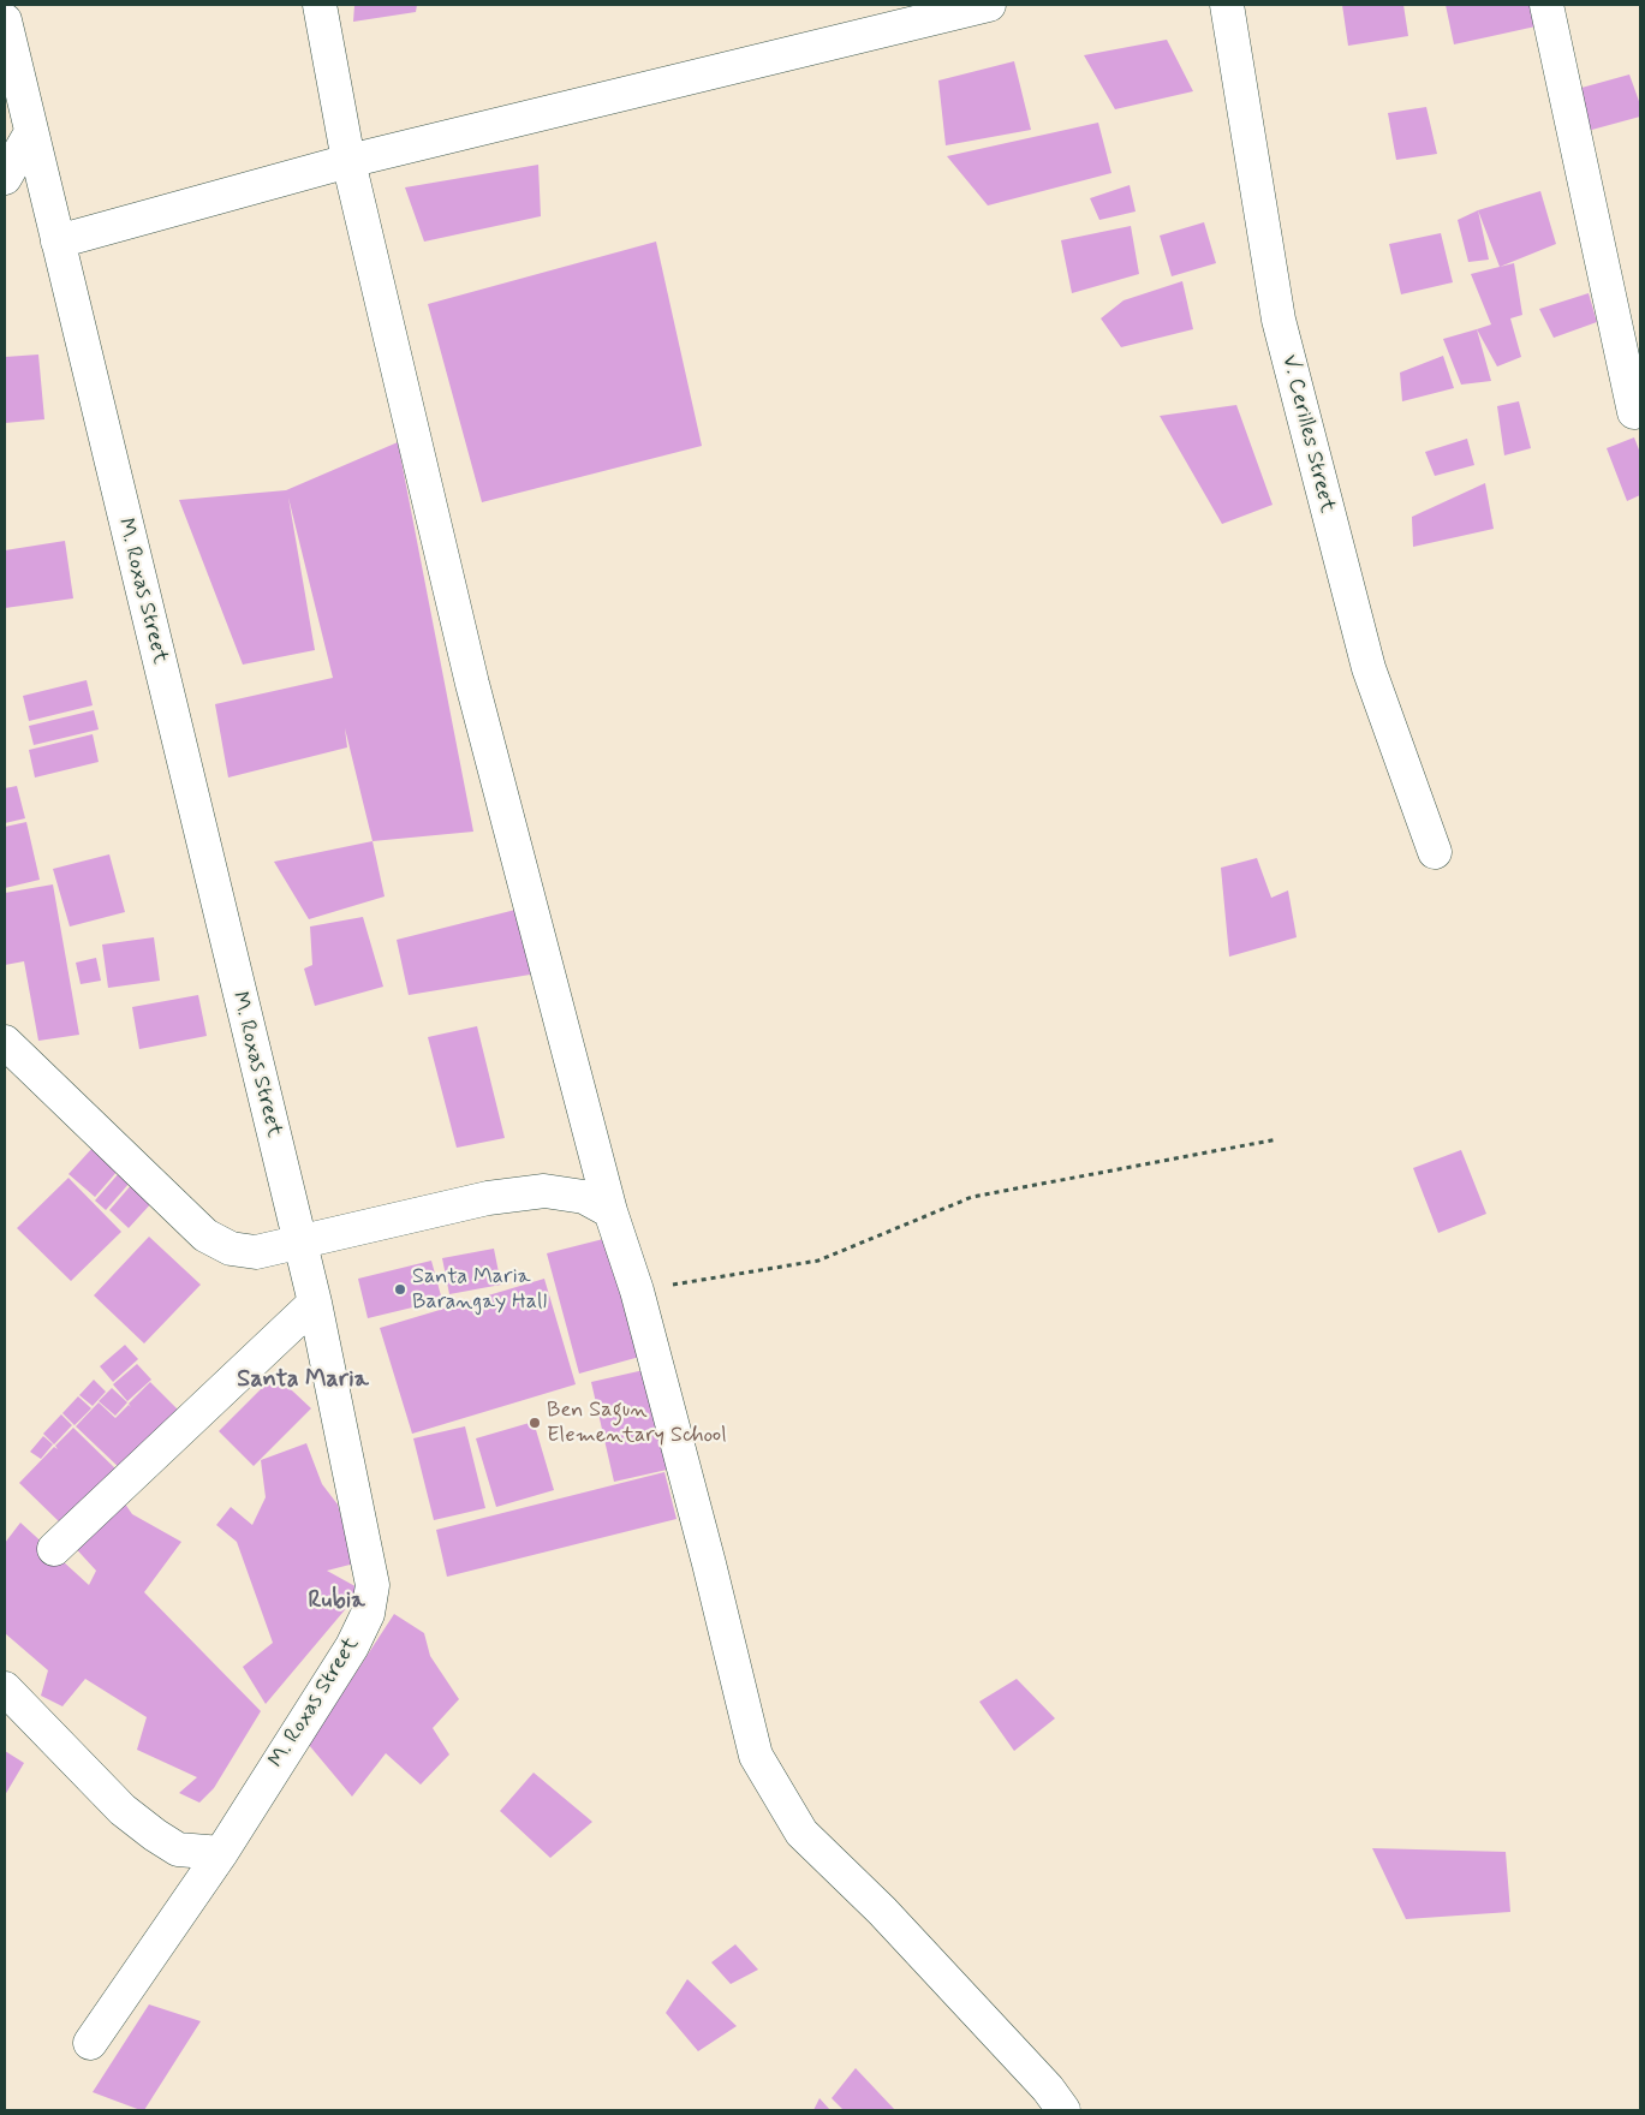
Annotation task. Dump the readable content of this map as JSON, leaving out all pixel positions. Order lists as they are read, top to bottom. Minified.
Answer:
{"streets":{"street":["V. Cerilles Street","M. Roxas Street"]},"districts":["Santa Maria","Rubia"],"places":["Santa Maria Barangay Hall","Ben Sagun Elementary School"]}
